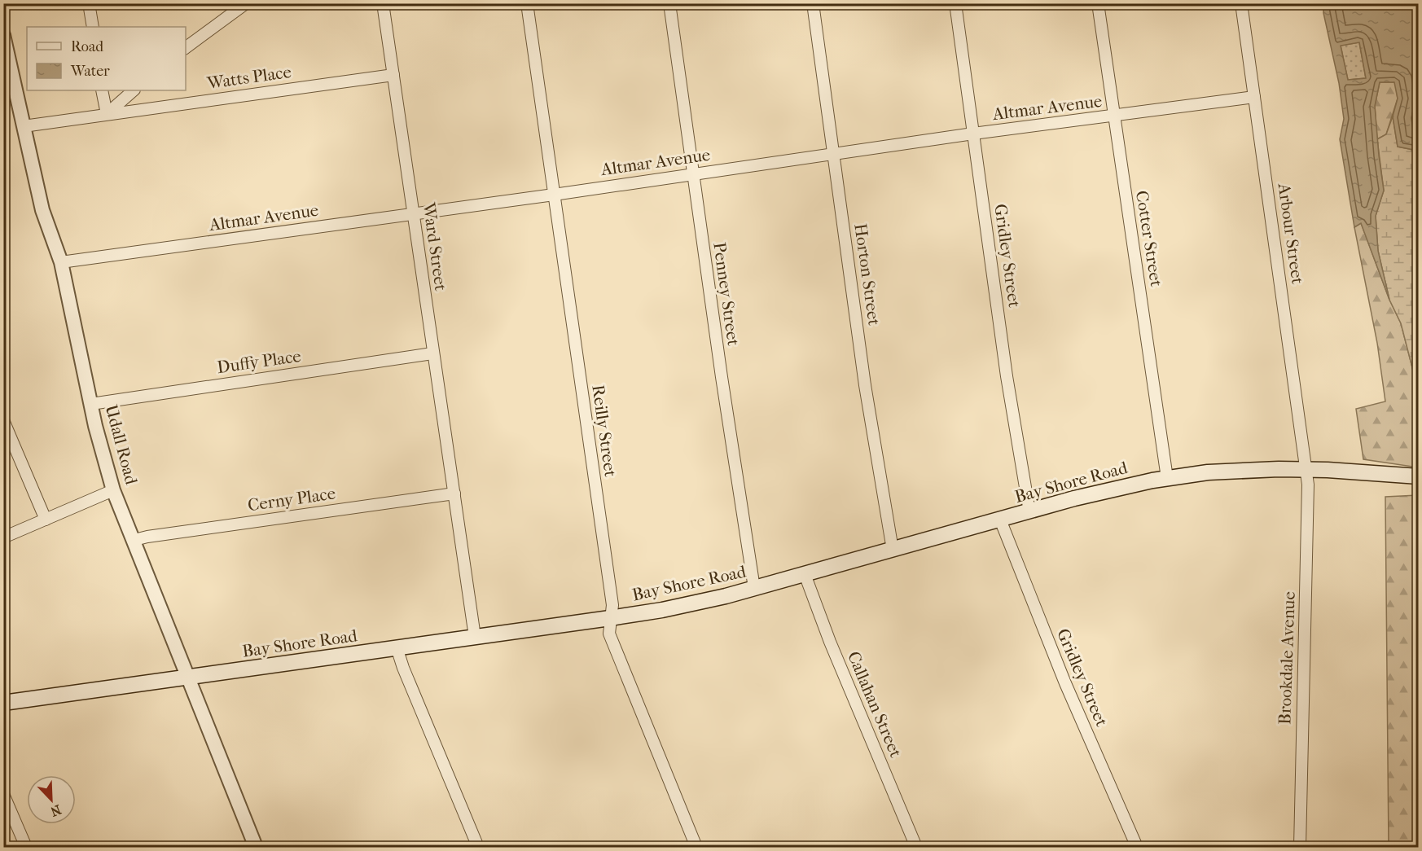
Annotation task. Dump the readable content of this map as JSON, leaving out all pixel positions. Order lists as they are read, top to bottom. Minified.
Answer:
{"streets":{"main road":["Bay Shore Road"],"street":["Watts Place","Altmar Avenue","Arbour Street","Cotter Street","Ward Street","Gridley Street","Horton Street","Penney Street","Duffy Place","Reilly Street","Udall Road","Cerny Place","Brookdale Avenue","Callahan Street"]},"crossings":[["Watts Place","Ward Street"],["Watts Place","Udall Road"],["Altmar Avenue","Arbour Street"],["Altmar Avenue","Cotter Street"],["Altmar Avenue","Ward Street"],["Altmar Avenue","Gridley Street"],["Altmar Avenue","Horton Street"],["Altmar Avenue","Penney Street"],["Altmar Avenue","Reilly Street"],["Altmar Avenue","Udall Road"],["Arbour Street","Bay Shore Road"],["Arbour Street","Brookdale Avenue"],["Cotter Street","Bay Shore Road"],["Ward Street","Duffy Place"],["Ward Street","Bay Shore Road"],["Ward Street","Cerny Place"],["Gridley Street","Bay Shore Road"],["Horton Street","Bay Shore Road"],["Penney Street","Bay Shore Road"],["Duffy Place","Udall Road"],["Reilly Street","Bay Shore Road"],["Udall Road","Bay Shore Road"],["Udall Road","Cerny Place"],["Bay Shore Road","Brookdale Avenue"],["Bay Shore Road","Callahan Street"]],"legend":["Road","Water"],"north":"bottom right"}
